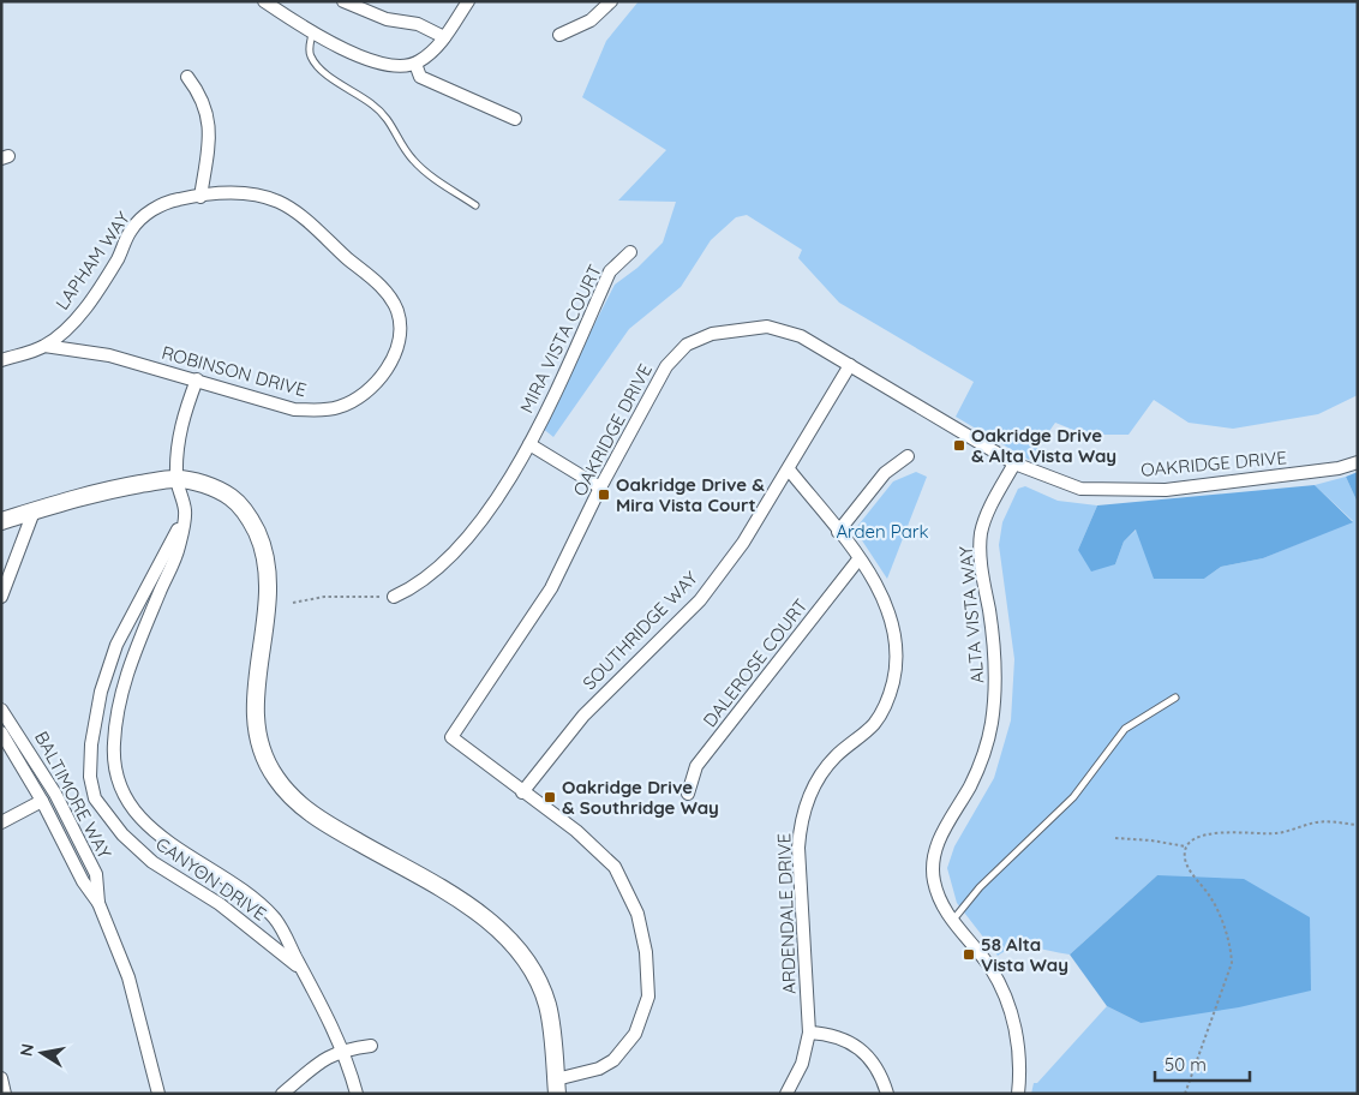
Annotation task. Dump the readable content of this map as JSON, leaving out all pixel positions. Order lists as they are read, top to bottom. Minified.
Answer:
{"streets":{"street":["LAPHAM WAY","MIRA VISTA COURT","ROBINSON DRIVE","OAKRIDGE DRIVE","ALTA VISTA WAY","SOUTHRIDGE WAY","DALEROSE COURT","BALTIMORE WAY","CANYON DRIVE","ARDENDALE DRIVE"]},"crossings":[["LAPHAM WAY","ROBINSON DRIVE"],["ROBINSON DRIVE","CANYON DRIVE"],["OAKRIDGE DRIVE","ALTA VISTA WAY"],["OAKRIDGE DRIVE","SOUTHRIDGE WAY"],["SOUTHRIDGE WAY","ARDENDALE DRIVE"],["DALEROSE COURT","ARDENDALE DRIVE"]],"parks":["Arden Park"],"places":{"transit":["Oakridge Drive & Alta Vista Way","Oakridge Drive & Mira Vista Court","Oakridge Drive & Southridge Way","58 Alta Vista Way"]},"scale_bar":"50 m","north":"left"}
